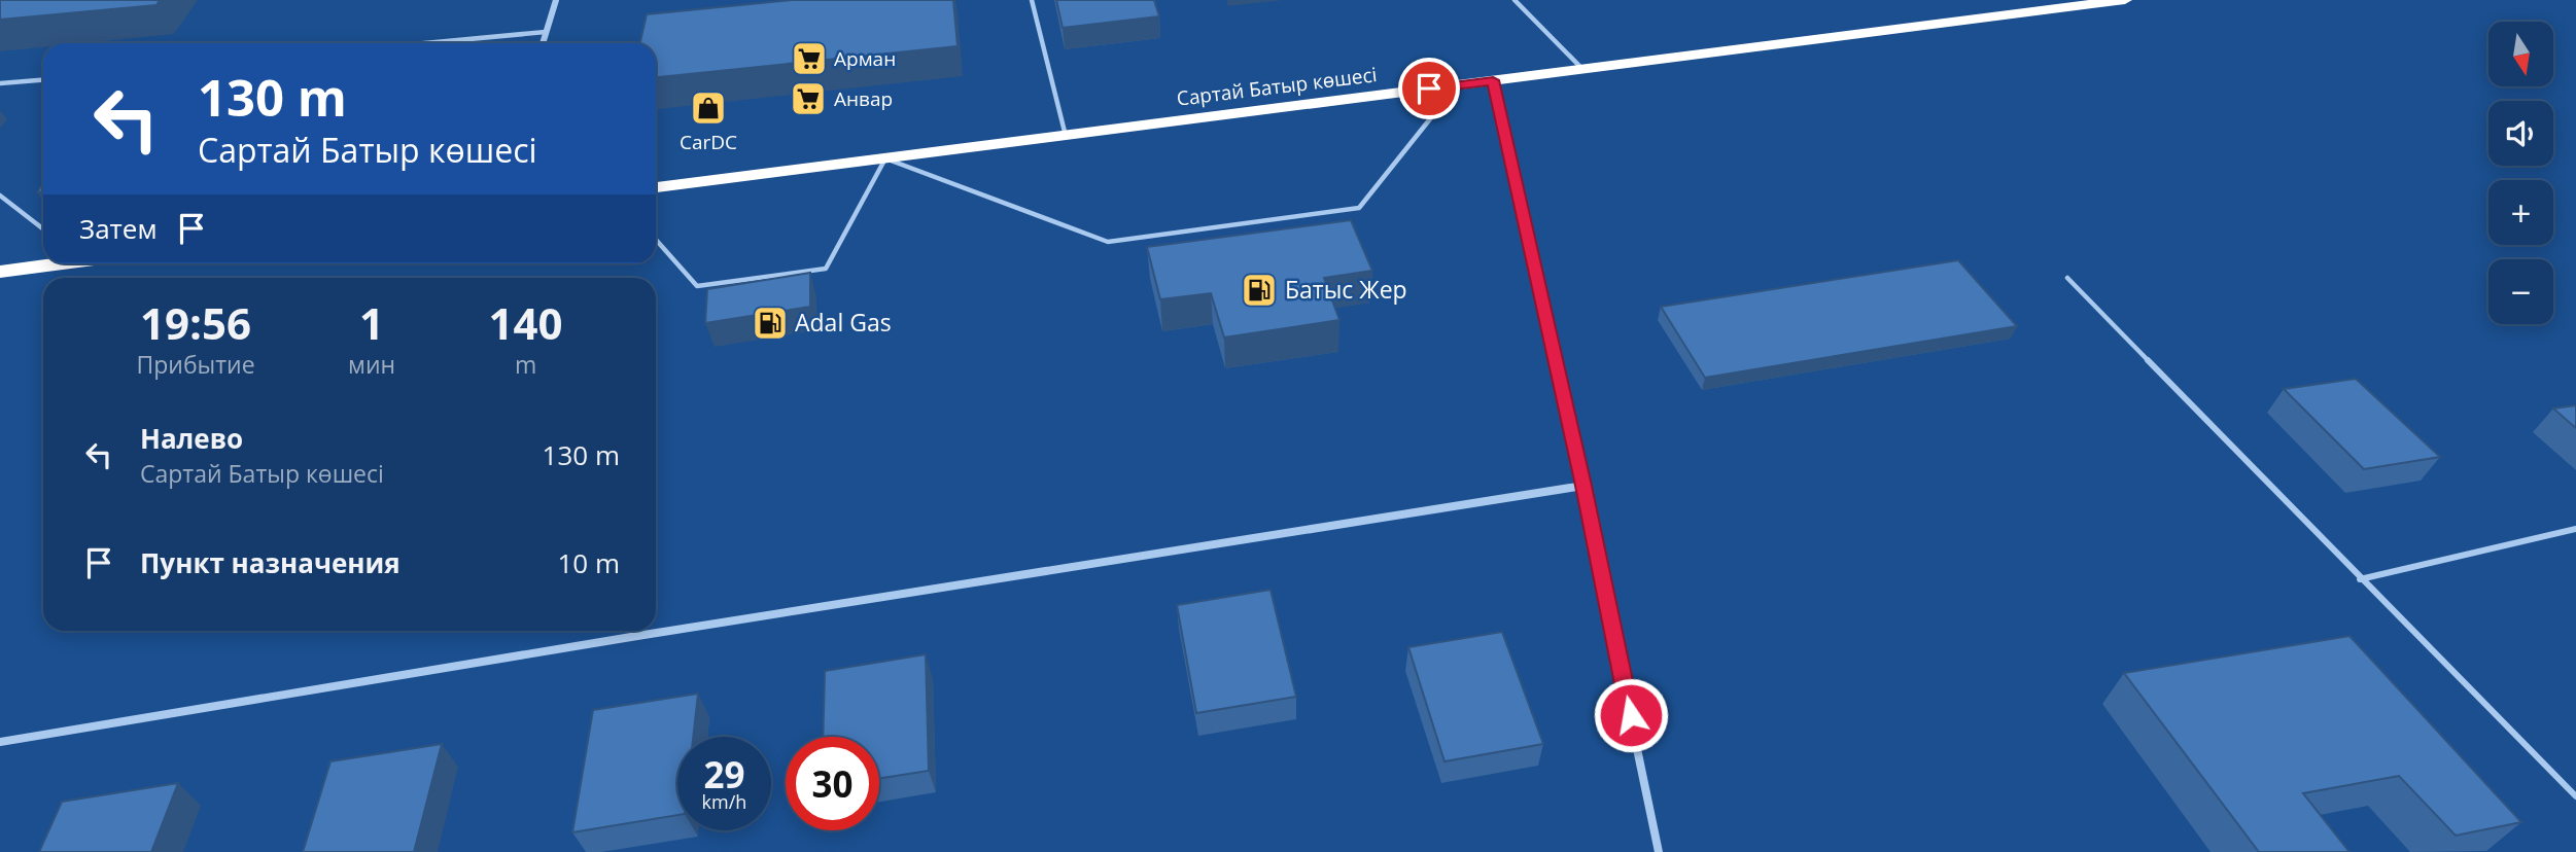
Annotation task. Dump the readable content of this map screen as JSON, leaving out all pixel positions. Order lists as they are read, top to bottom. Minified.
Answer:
{"streets":{"highway":["Сартай Батыр көшесі"]},"places":{"supermarket":["Арман","Анвар"],"shop":["CarDC"],"fuel station":["Батыс Жер","Adal Gas"]},"north":"bottom","page":{"map_buttons":["+","−"],"turn":["130 m","Сартай Батыр көшесі"],"then":"Затем","eta":["19:56","Прибытие","1","мин","140","m"],"list":[{"name":"Налево","note":"Сартай Батыр көшесі","value":"130 m"},{"name":"Пункт назначения","value":"10 m"}],"speed":"29 km/h","limit":"30"}}
